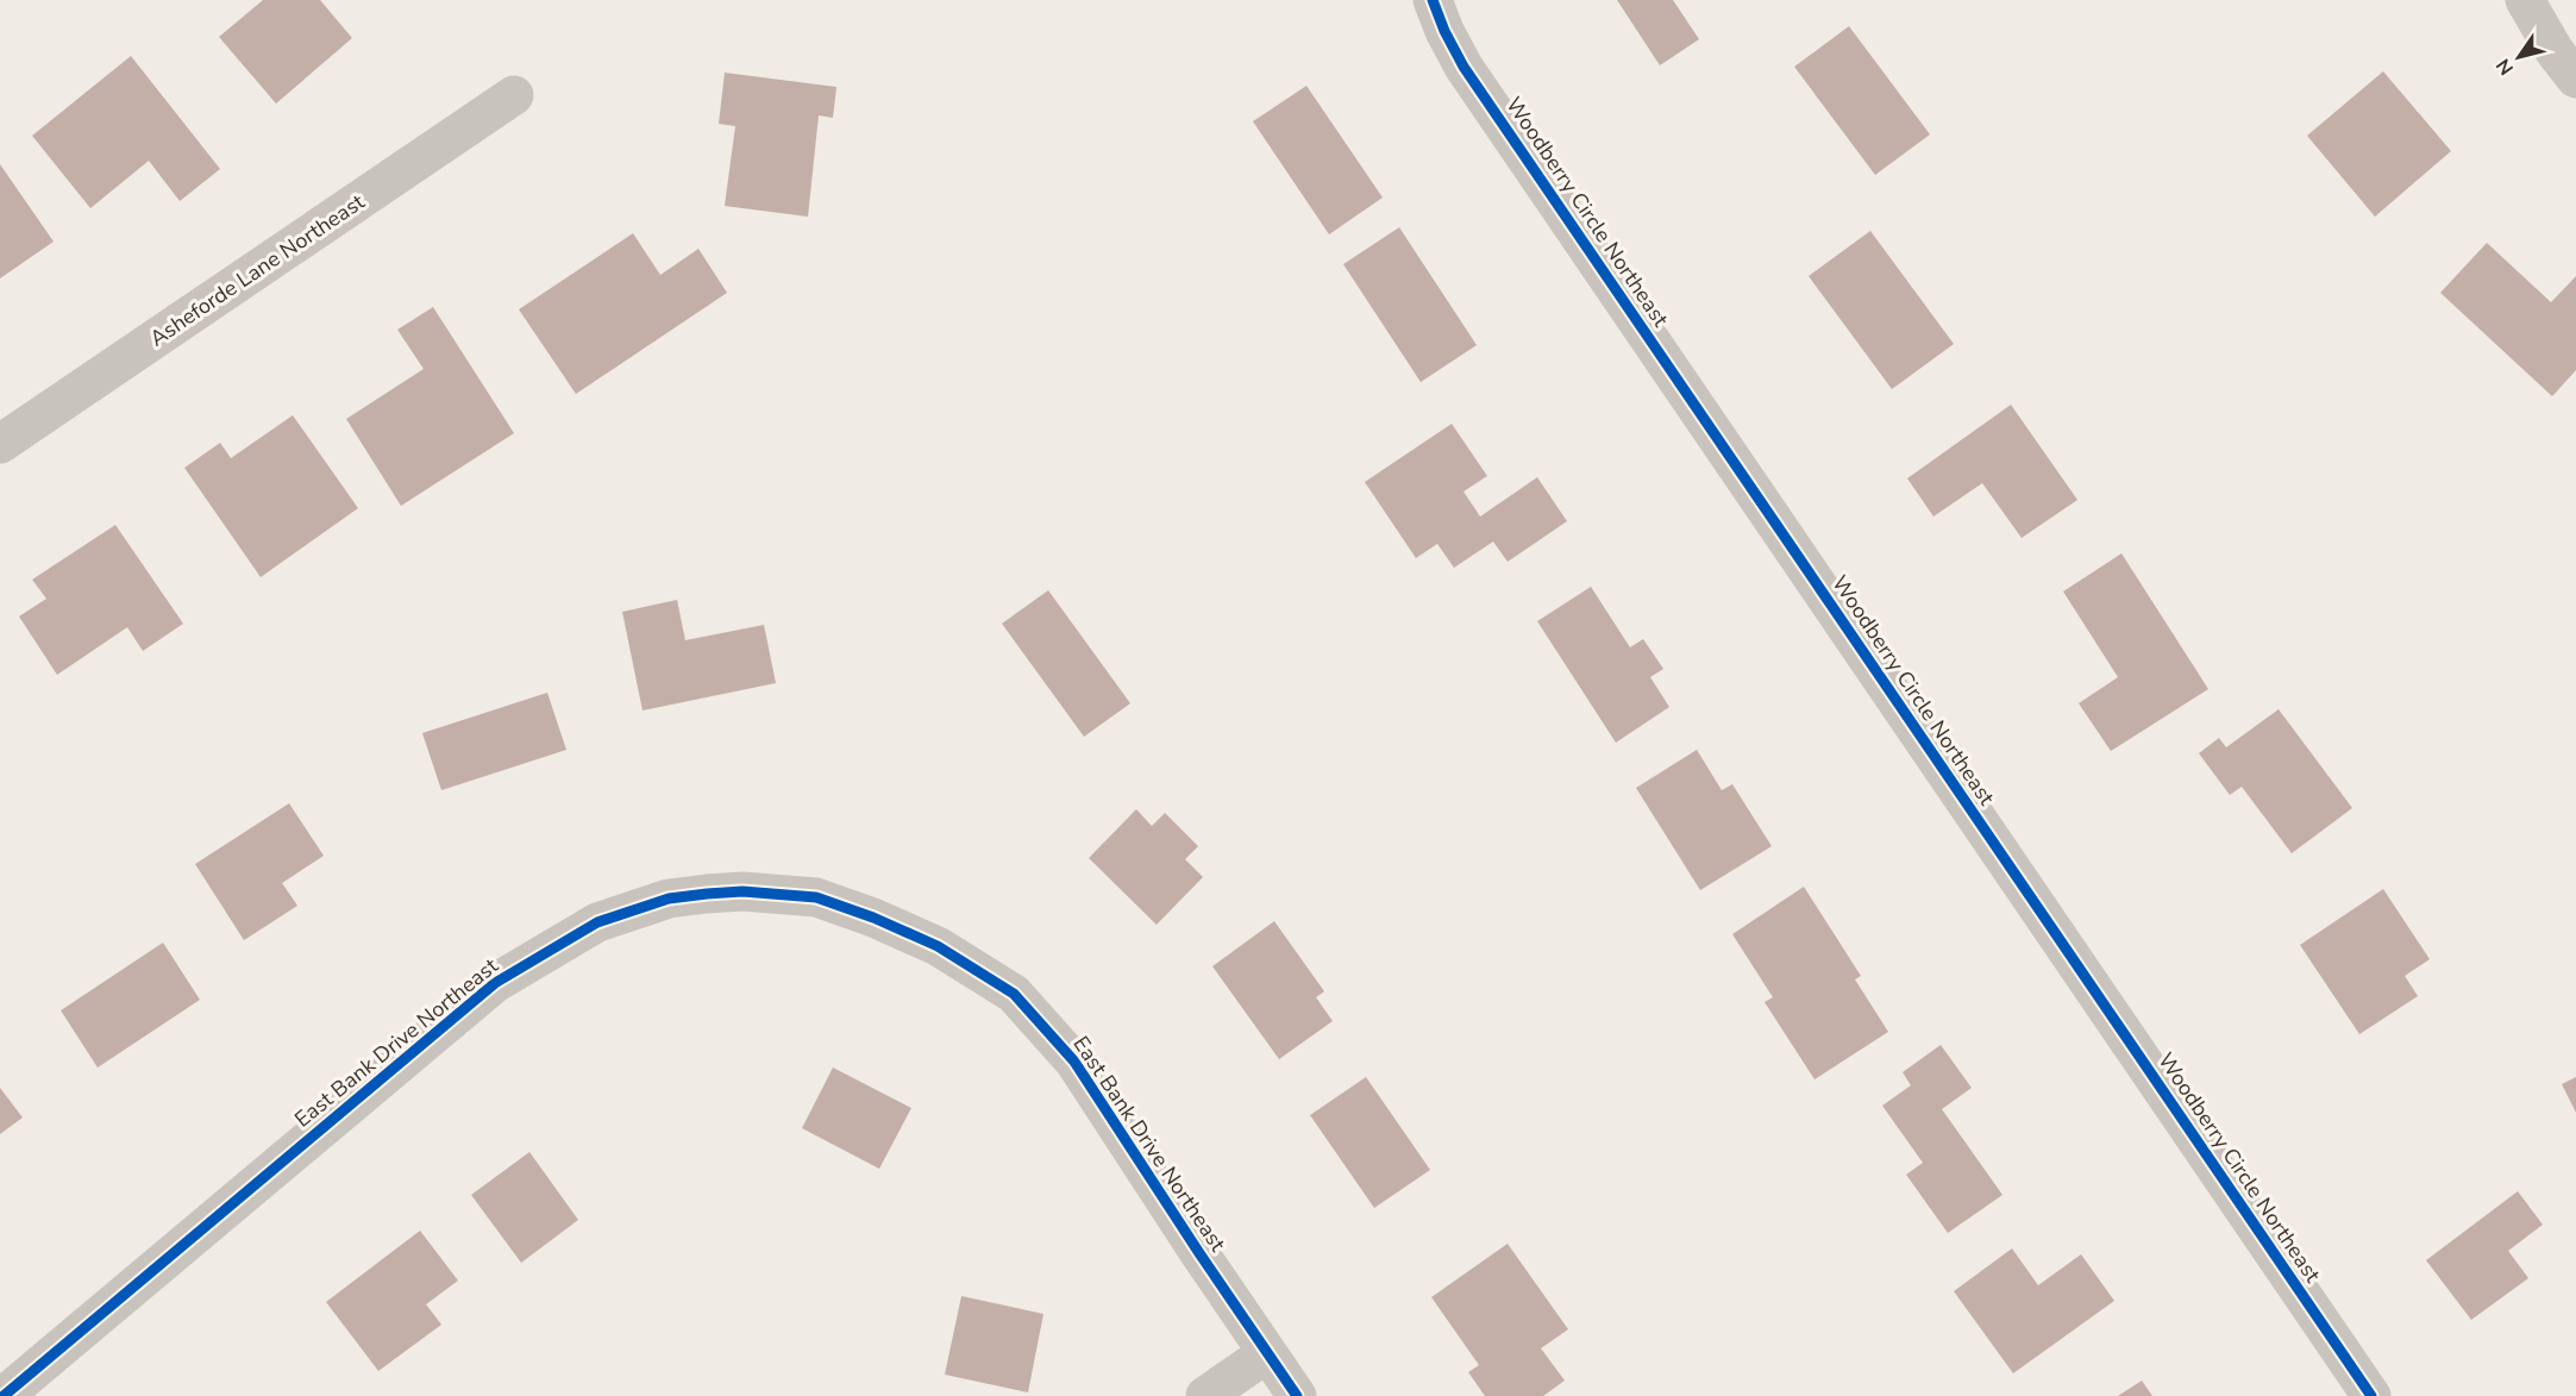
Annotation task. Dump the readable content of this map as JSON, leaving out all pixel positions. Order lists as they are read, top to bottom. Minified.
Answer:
{"streets":{"street":["Woodberry Circle Northeast","Asheforde Lane Northeast","East Bank Drive Northeast"]},"north":"bottom left"}
